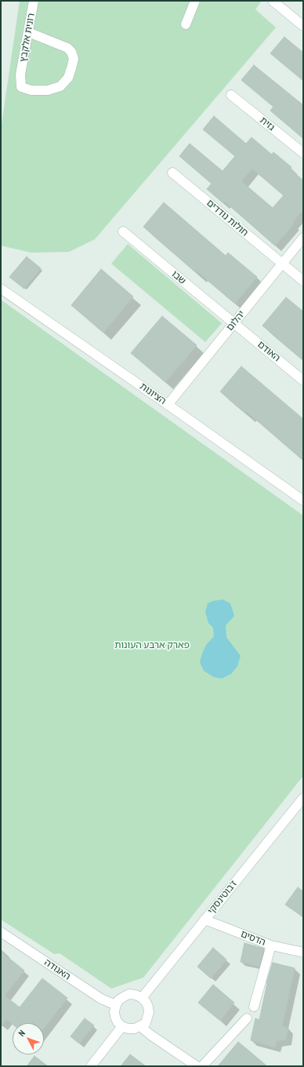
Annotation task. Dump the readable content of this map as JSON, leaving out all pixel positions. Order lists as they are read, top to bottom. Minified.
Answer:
{"streets":{"street":["רונית אלקבץ","גזית","חולות נודדים","שבו","יהלום","האודם","הציונות","ז'בוטינסקי","הדסים","האגודה"]},"crossings":[["חולות נודדים","יהלום"],["שבו","יהלום"],["שבו","האודם"],["יהלום","האודם"],["יהלום","הציונות"],["ז'בוטינסקי","הדסים"],["ז'בוטינסקי","האגודה"]],"parks":["פארק ארבע העונות"],"north":"top left"}
